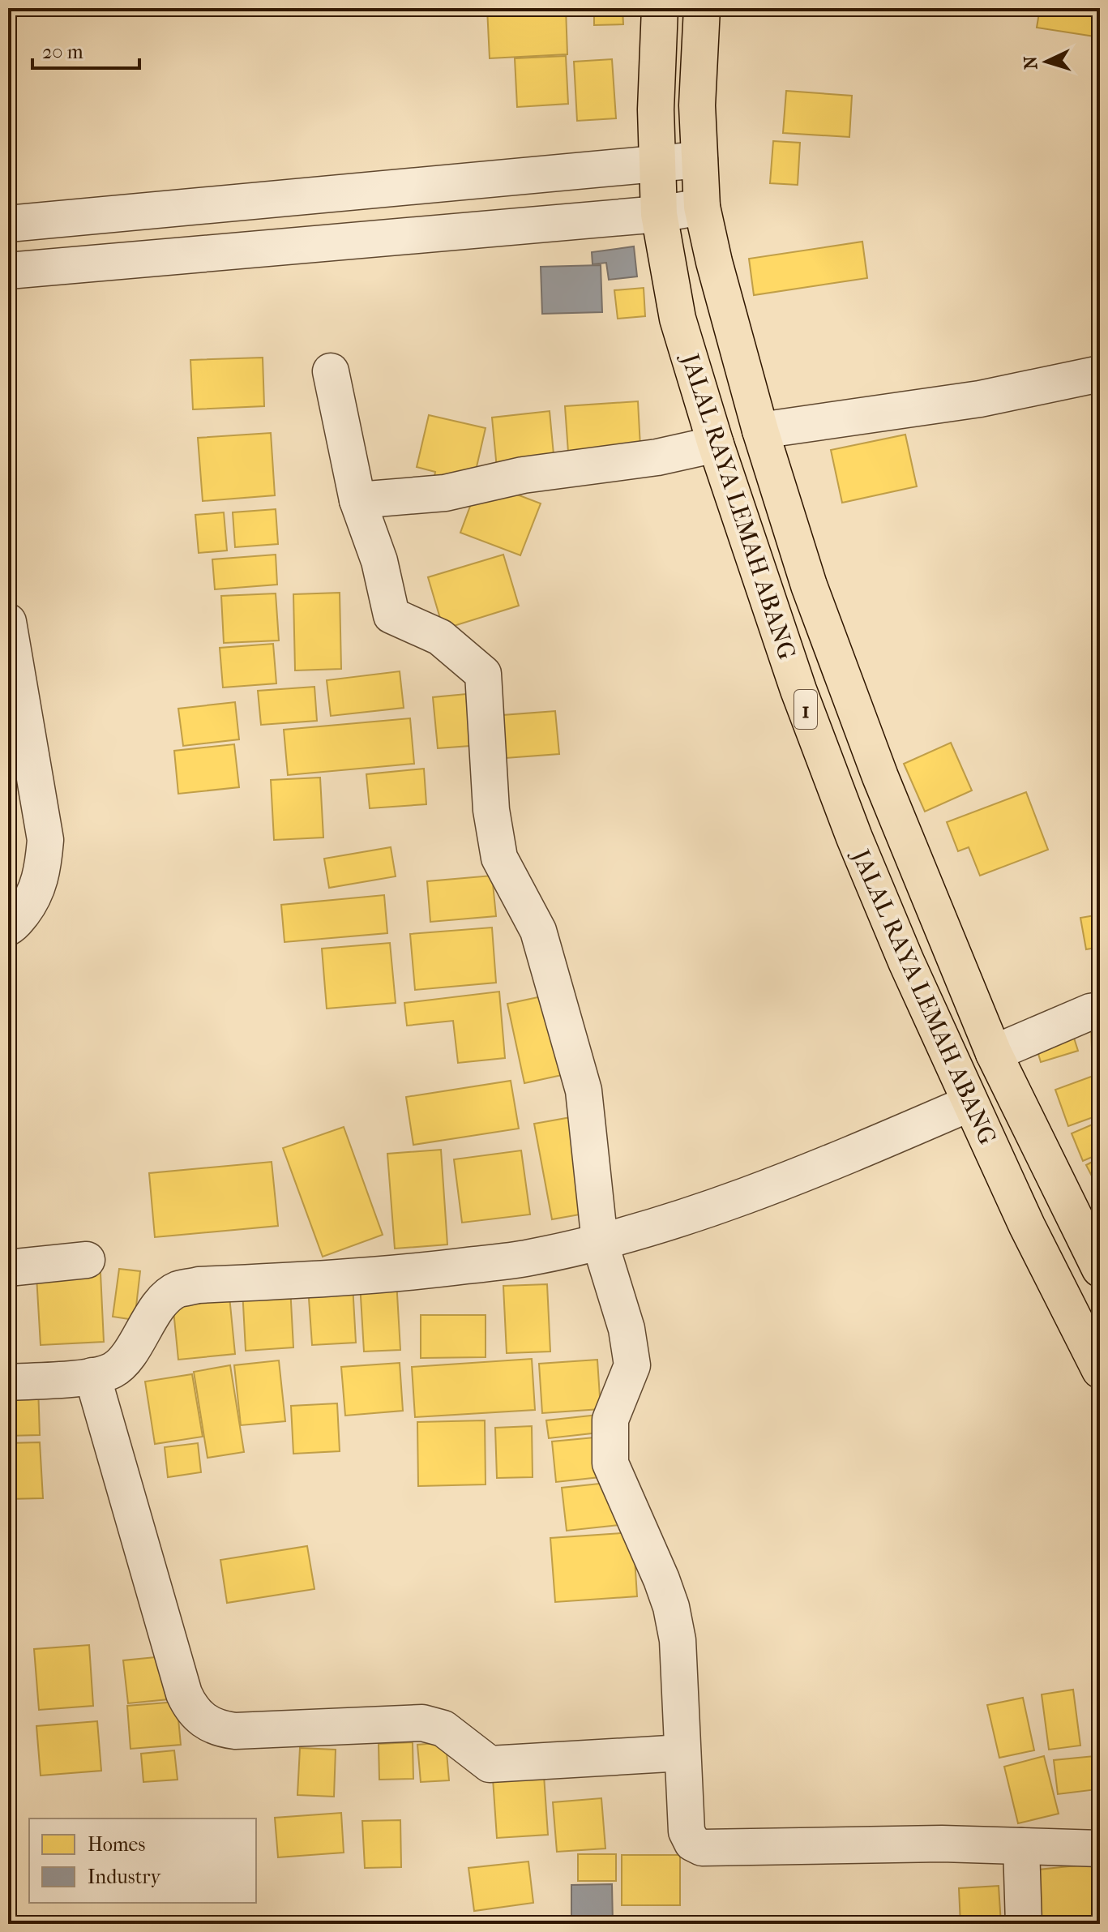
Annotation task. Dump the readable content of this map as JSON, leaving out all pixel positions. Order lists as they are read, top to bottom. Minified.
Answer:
{"streets":{"highway":["JALAL RAYA LEMAH ABANG","1"]},"legend":["Homes","Industry"],"scale_bar":"20 m","north":"left"}
